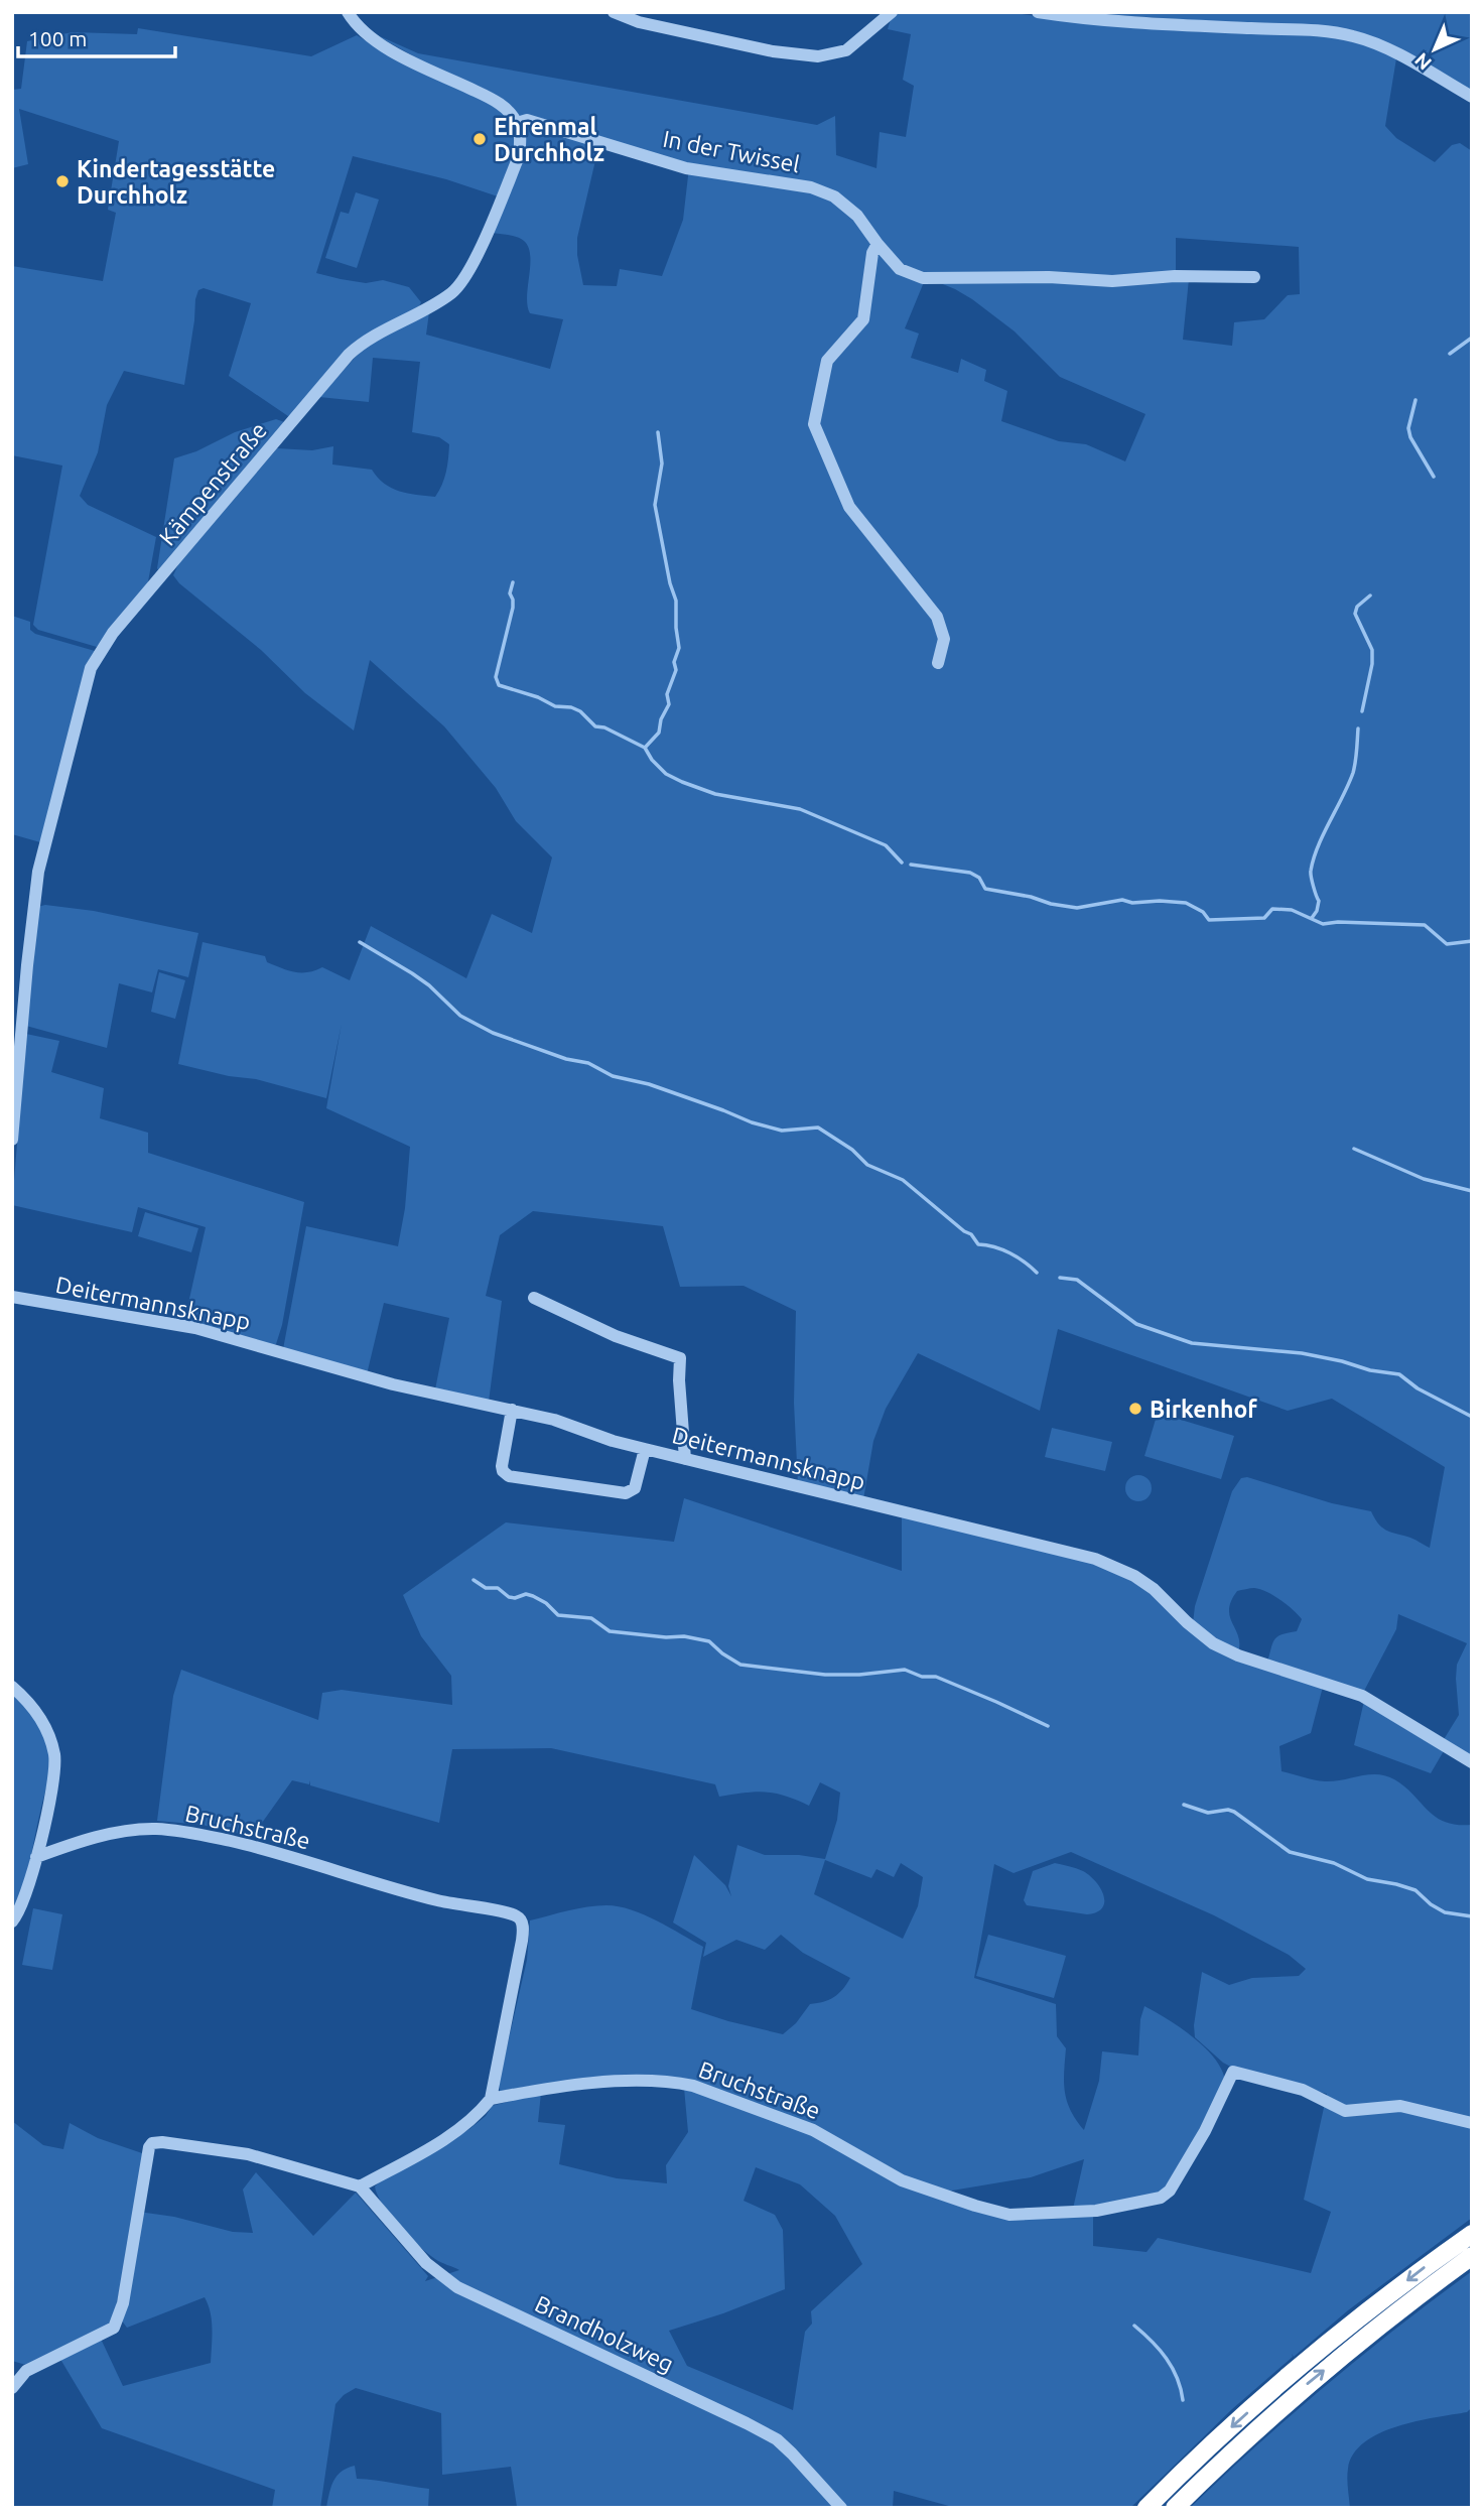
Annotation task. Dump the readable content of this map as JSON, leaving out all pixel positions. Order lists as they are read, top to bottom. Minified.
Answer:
{"streets":{"street":["In der Twissel","Kämpenstraße","Deitermannsknapp","Bruchstraße","Brandholzweg"]},"crossings":[["In der Twissel","Kämpenstraße"]],"places":["Ehrenmal Durchholz","Kindertagesstätte Durchholz","Birkenhof"],"scale_bar":"100 m","north":"bottom left"}
